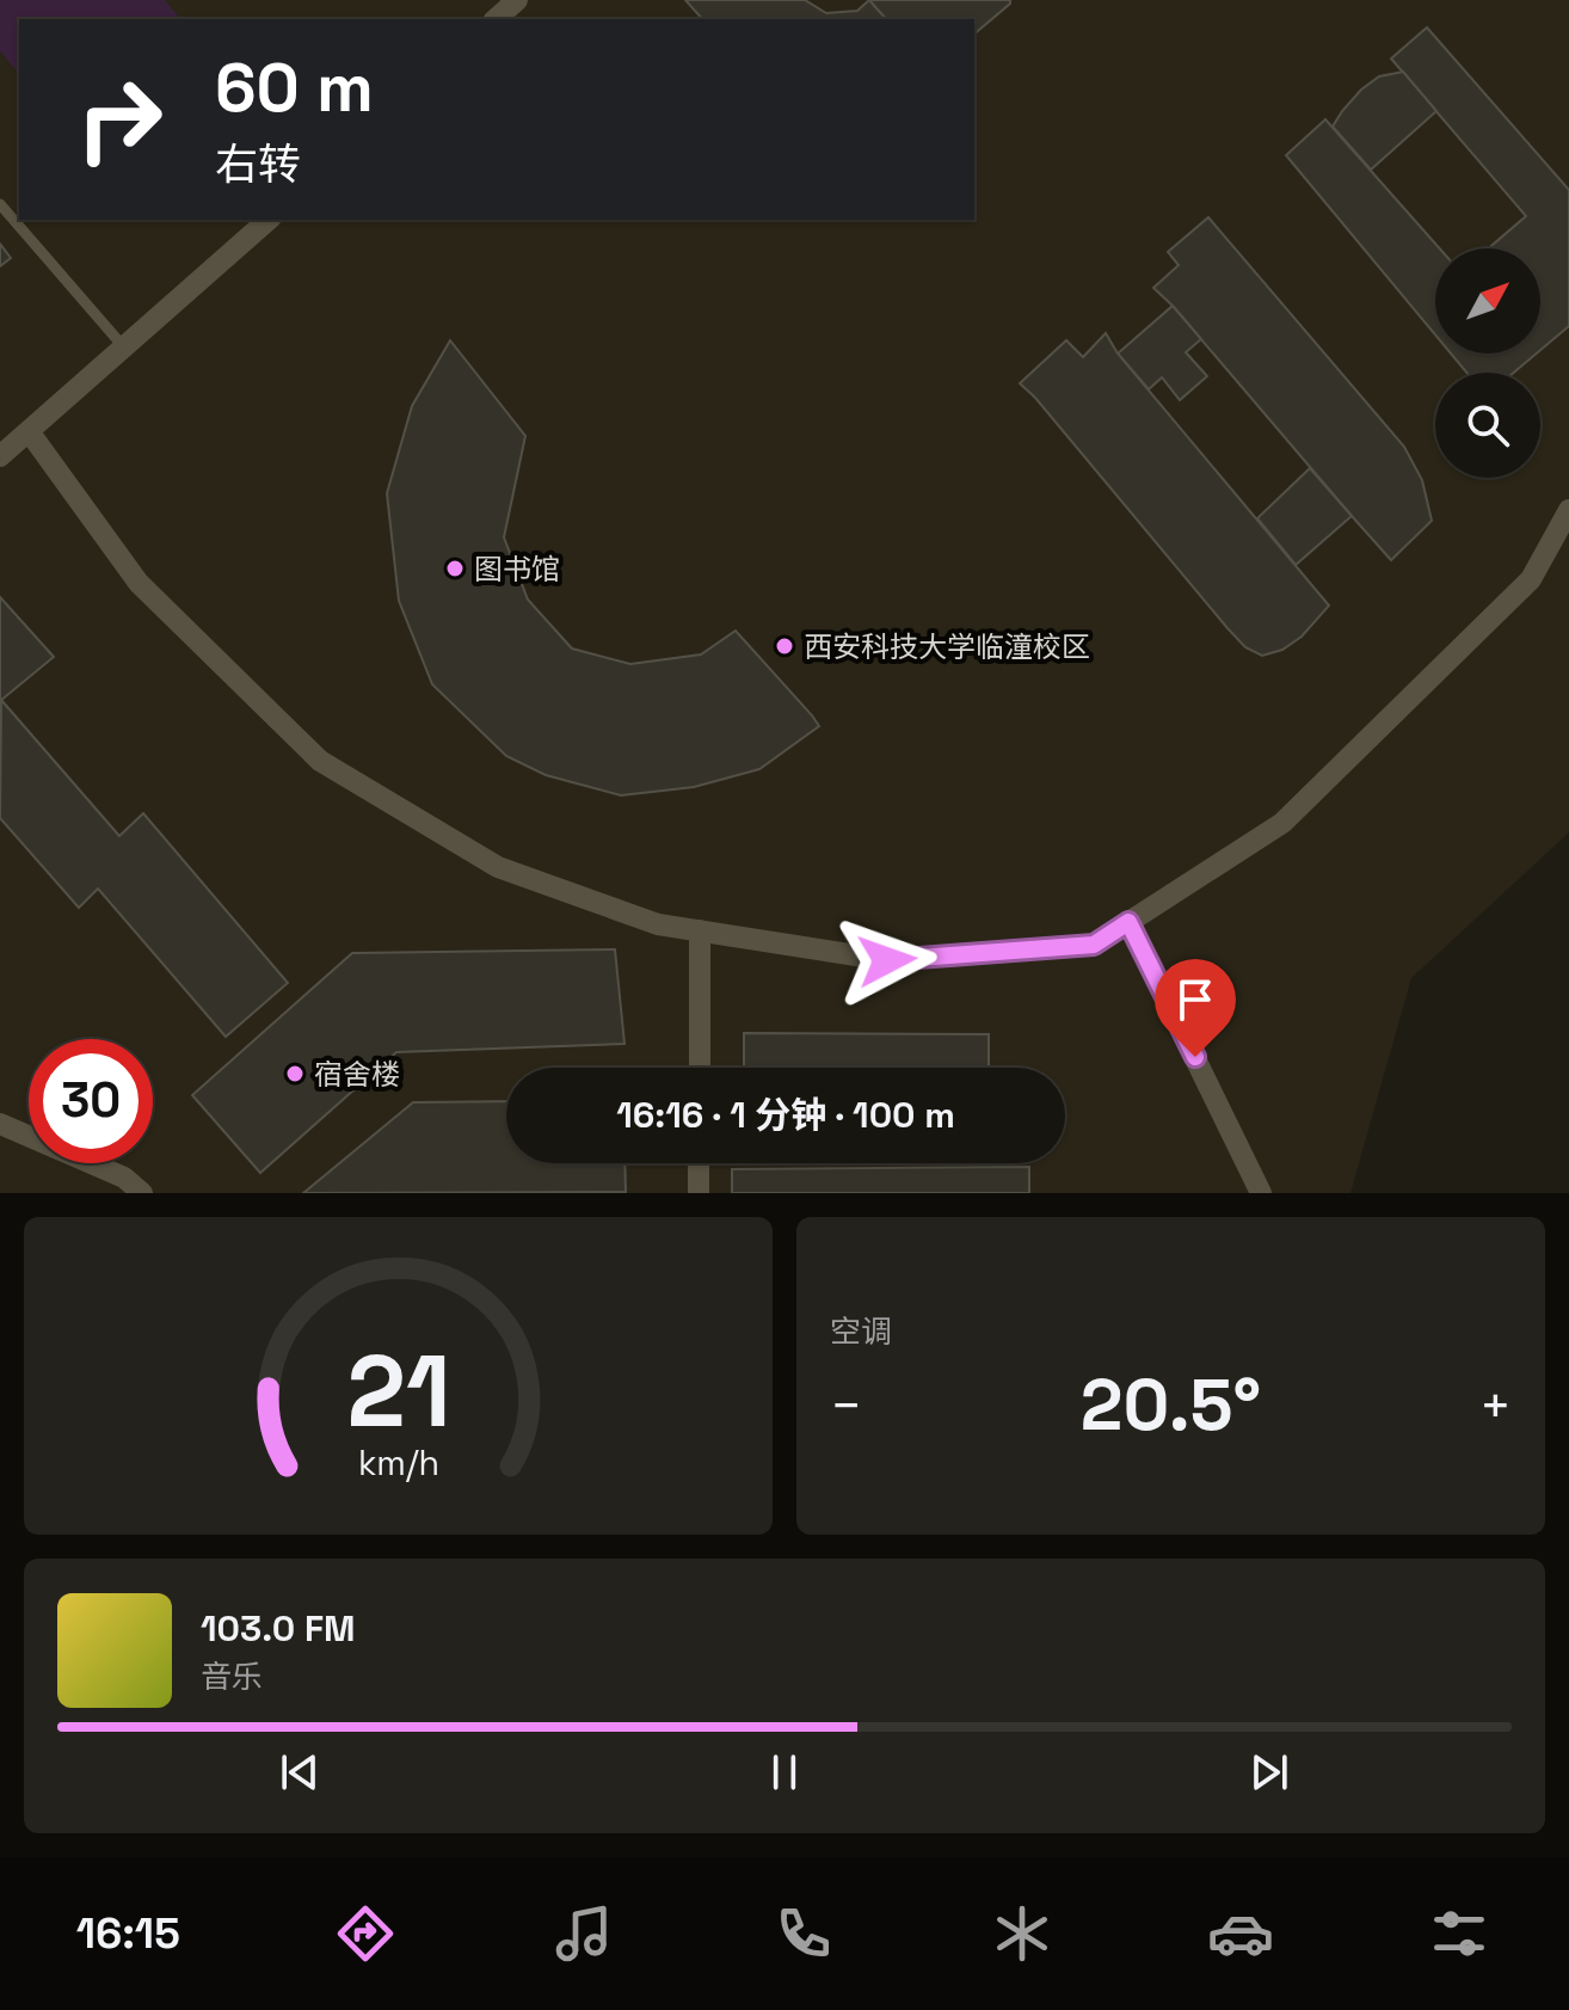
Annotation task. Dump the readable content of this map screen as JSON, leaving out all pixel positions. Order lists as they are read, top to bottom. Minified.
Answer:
{"places":["图书馆","西安科技大学临潼校区","宿舍楼"],"north":"top right","page":{"turn":["60 m","右转"],"limit":"30","trip":"16:16 · 1 分钟 · 100 m","tile":"空调","heat":["−","20.5°","+"],"song":["103.0 FM","音乐"],"tabs":"16:15","gauge":["21","km/h"]}}
